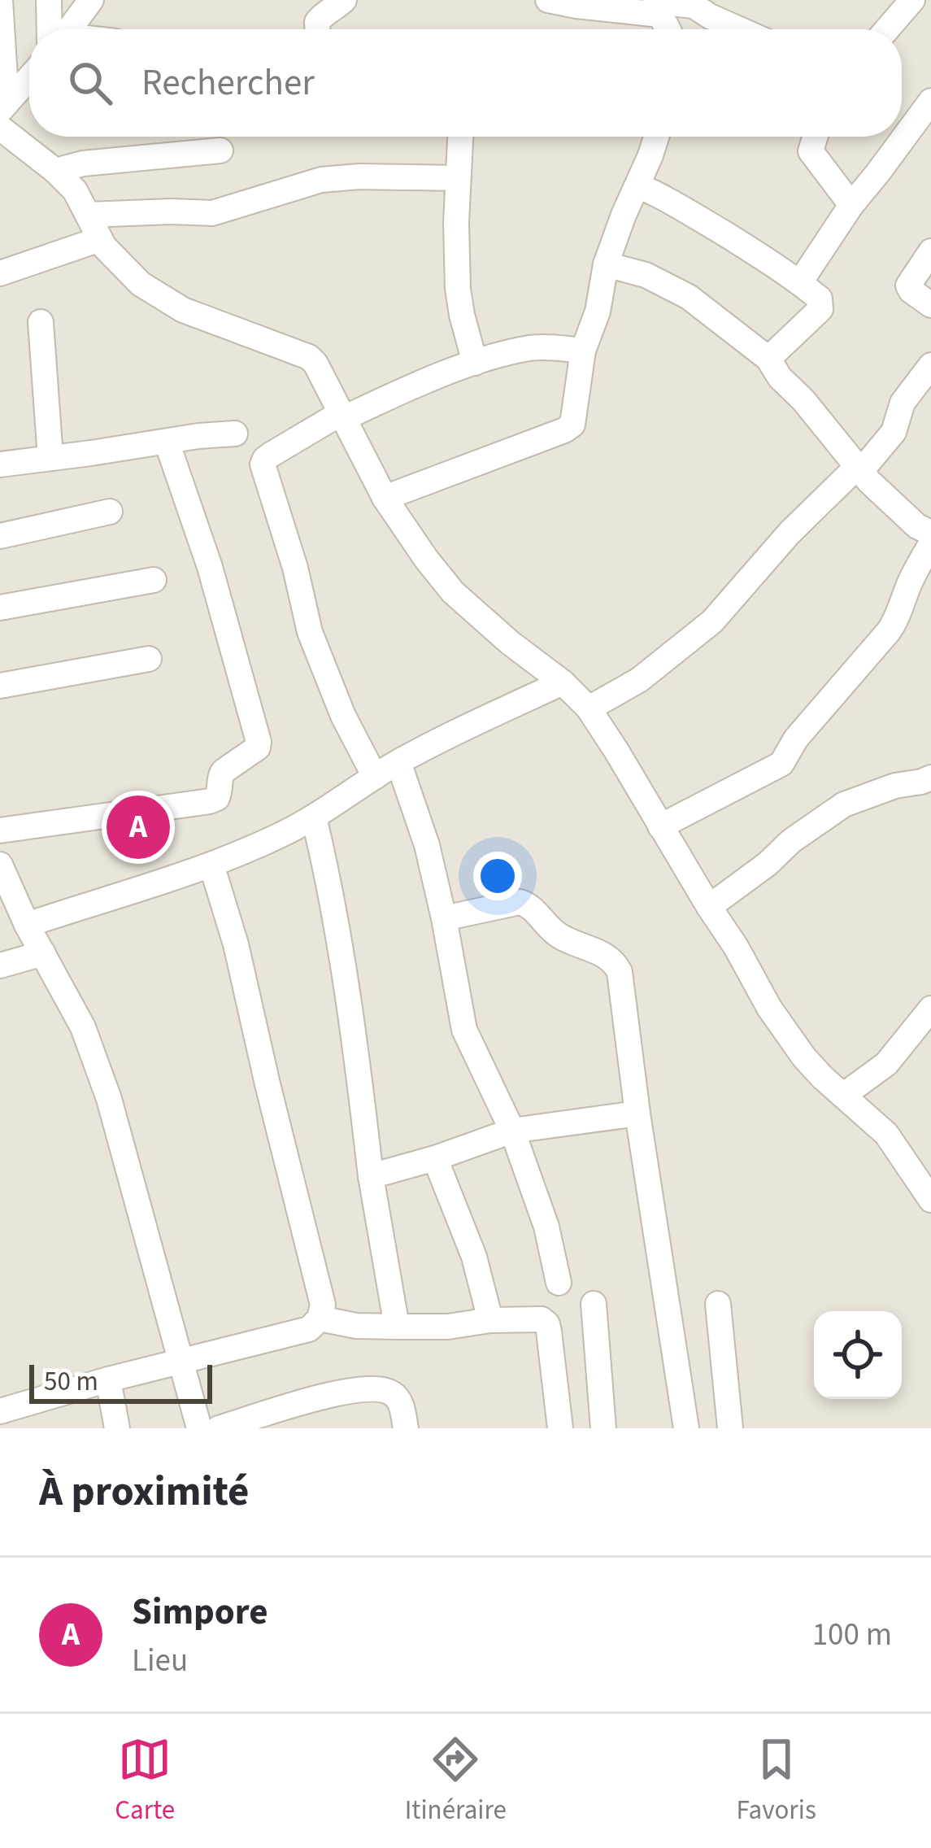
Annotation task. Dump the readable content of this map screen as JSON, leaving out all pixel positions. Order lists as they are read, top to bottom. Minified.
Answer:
{"scale_bar":"50 m","page":{"search":"Rechercher","pins":"A","scale":"50 m","heading":"À proximité","list":[{"mark":"A","name":"Simpore","note":"Lieu","value":"100 m"}],"nav":["Carte","Itinéraire","Favoris"]}}
